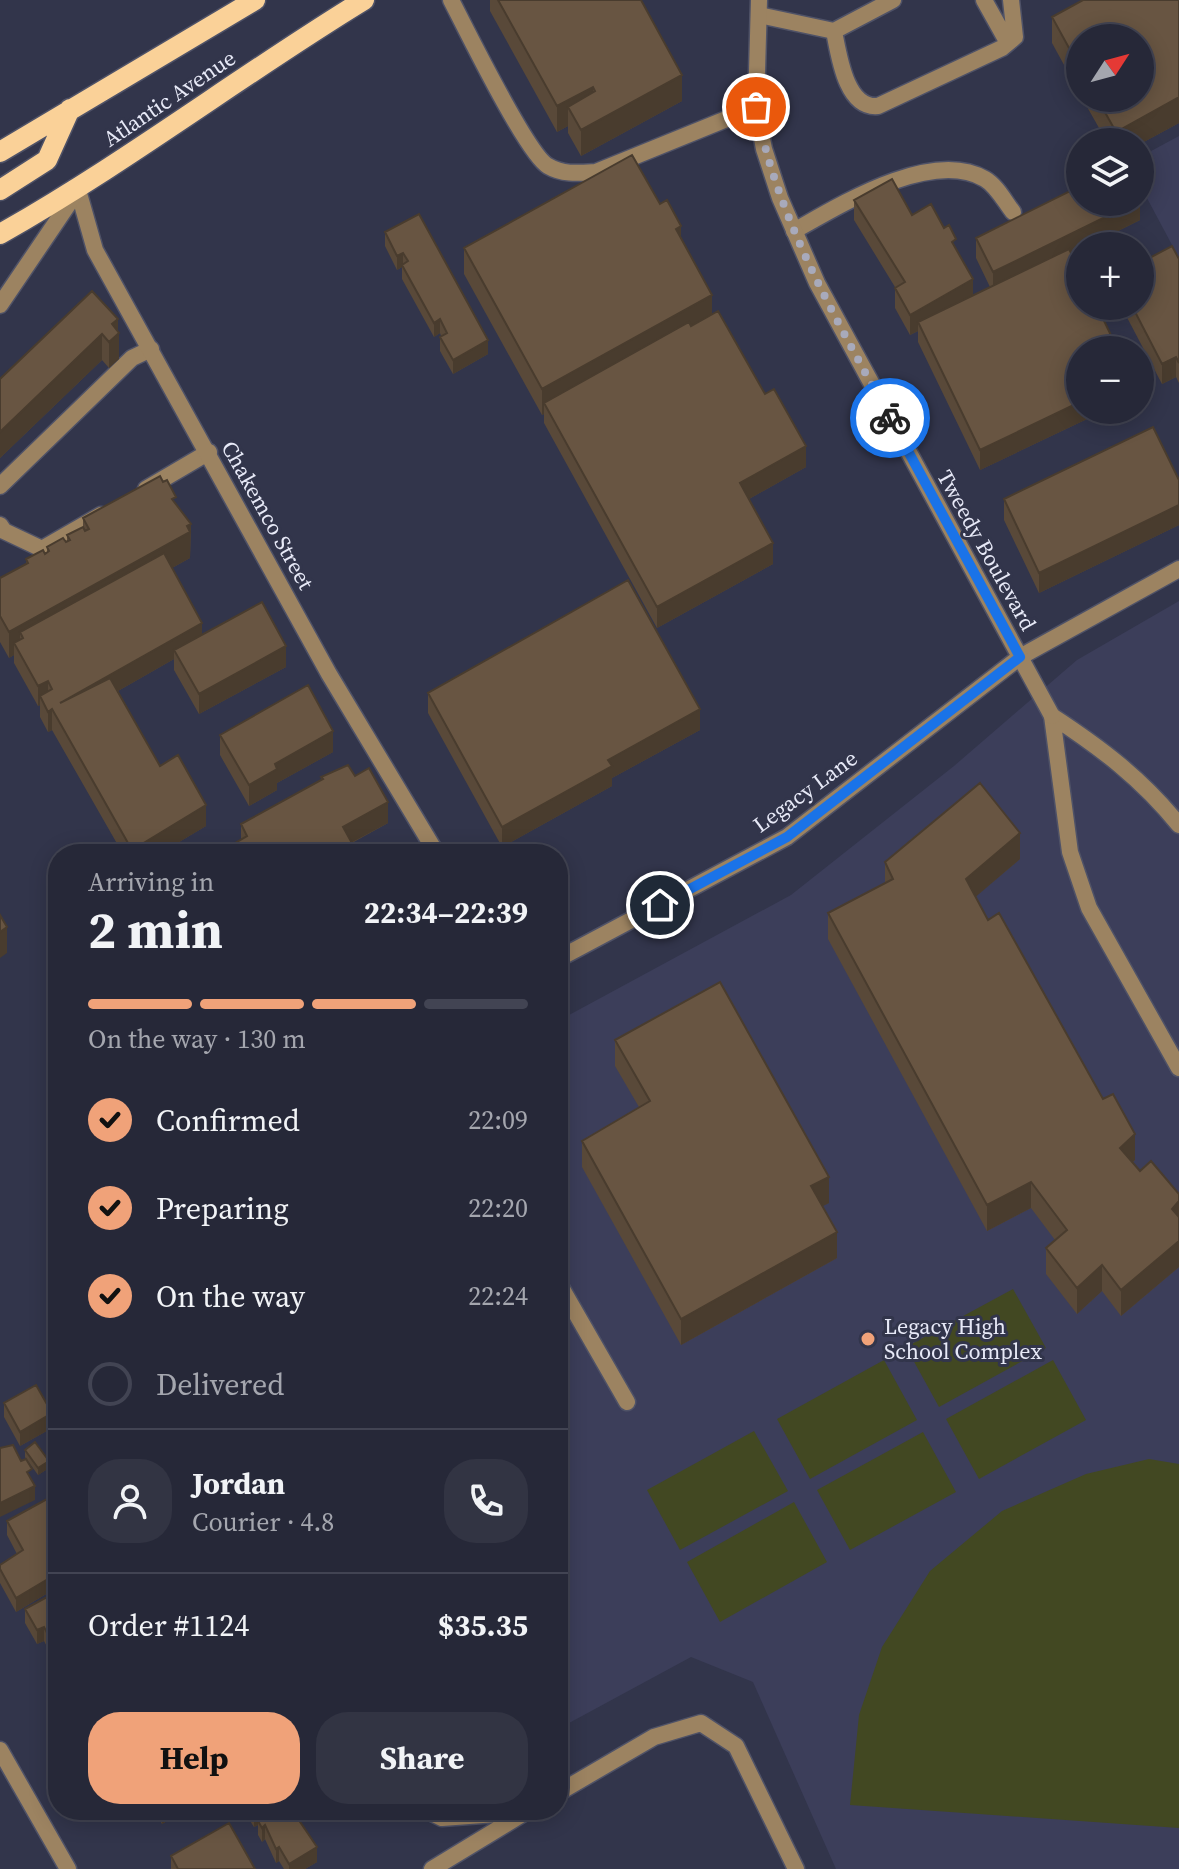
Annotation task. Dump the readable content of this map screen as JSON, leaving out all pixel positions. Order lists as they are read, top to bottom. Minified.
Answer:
{"streets":{"main road":["Atlantic Avenue"],"street":["Chakemco Street","Tweedy Boulevard","Legacy Lane"]},"crossings":[["Atlantic Avenue","Chakemco Street"],["Tweedy Boulevard","Legacy Lane"]],"places":["Legacy High School Complex"],"north":"top right","page":{"map_buttons":["+","−"],"heading":["2 min","Arriving in","22:34–22:39"],"panel":["Jordan","Courier · 4.8","Order #1124","$35.35"],"bar":"On the way · 130 m","list":[["Confirmed","22:09"],["Preparing","22:20"],["On the way","22:24"],"Delivered"],"buttons":["Help","Share"]}}
